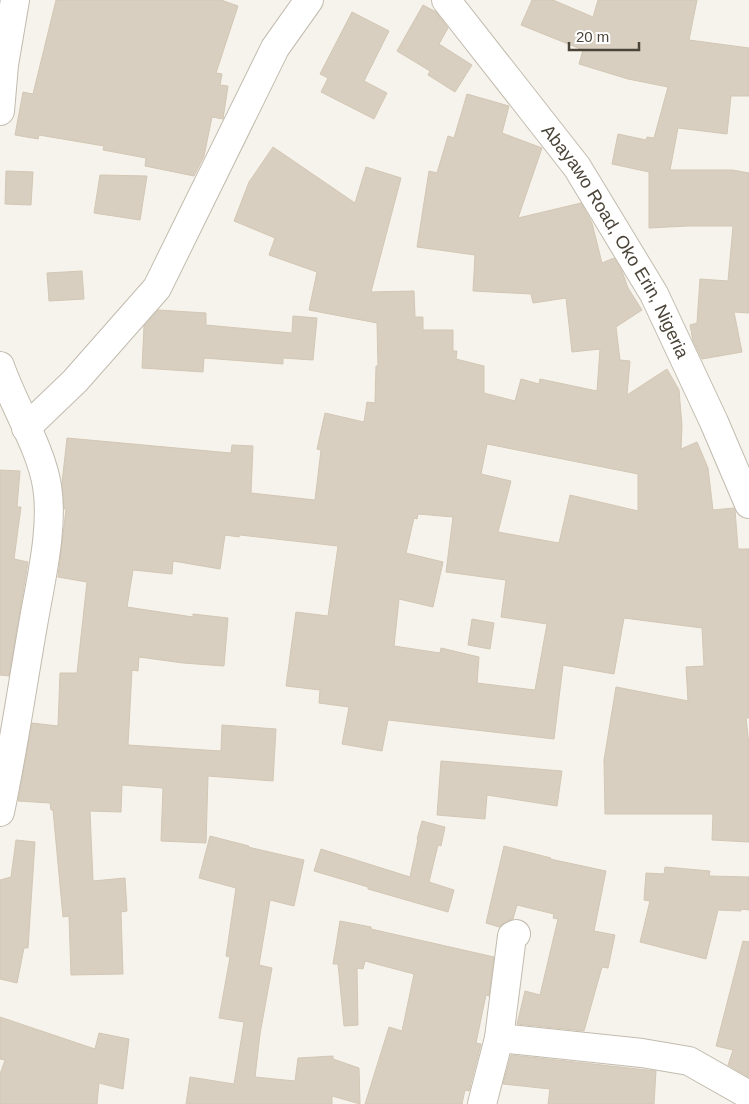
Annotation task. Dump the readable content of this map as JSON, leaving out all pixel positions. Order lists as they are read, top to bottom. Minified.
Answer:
{"streets":{"street":["Abayawo Road, Oko Erin, Nigeria"]},"scale_bar":"20 m"}
